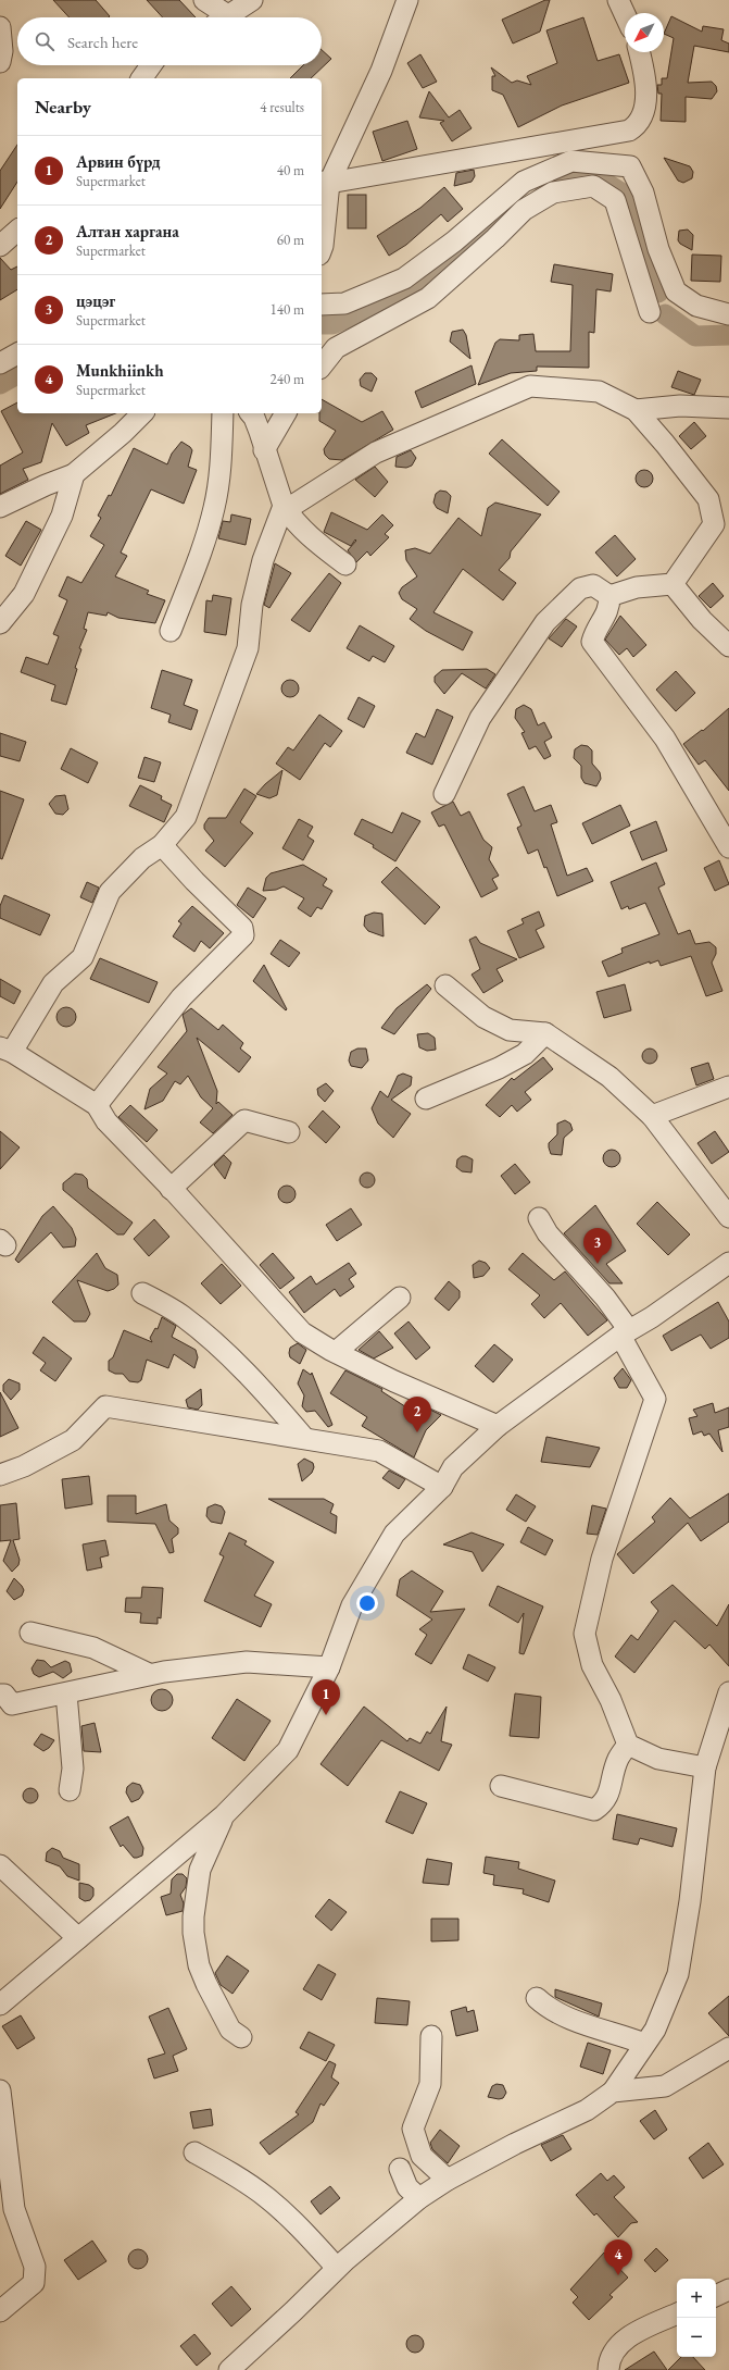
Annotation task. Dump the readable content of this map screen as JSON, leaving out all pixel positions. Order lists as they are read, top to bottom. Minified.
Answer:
{"north":"bottom left","page":{"search":"Search here","heading":["Nearby","4 results"],"list":[{"mark":"1","name":"Арвин бүрд","note":"Supermarket","value":"40 m"},{"mark":"2","name":"Алтан харгана","note":"Supermarket","value":"60 m"},{"mark":"3","name":"цэцэг","note":"Supermarket","value":"140 m"},{"mark":"4","name":"Munkhiinkh","note":"Supermarket","value":"240 m"}],"pins":["3","2","1","4"],"map_buttons":["+","−"]}}
